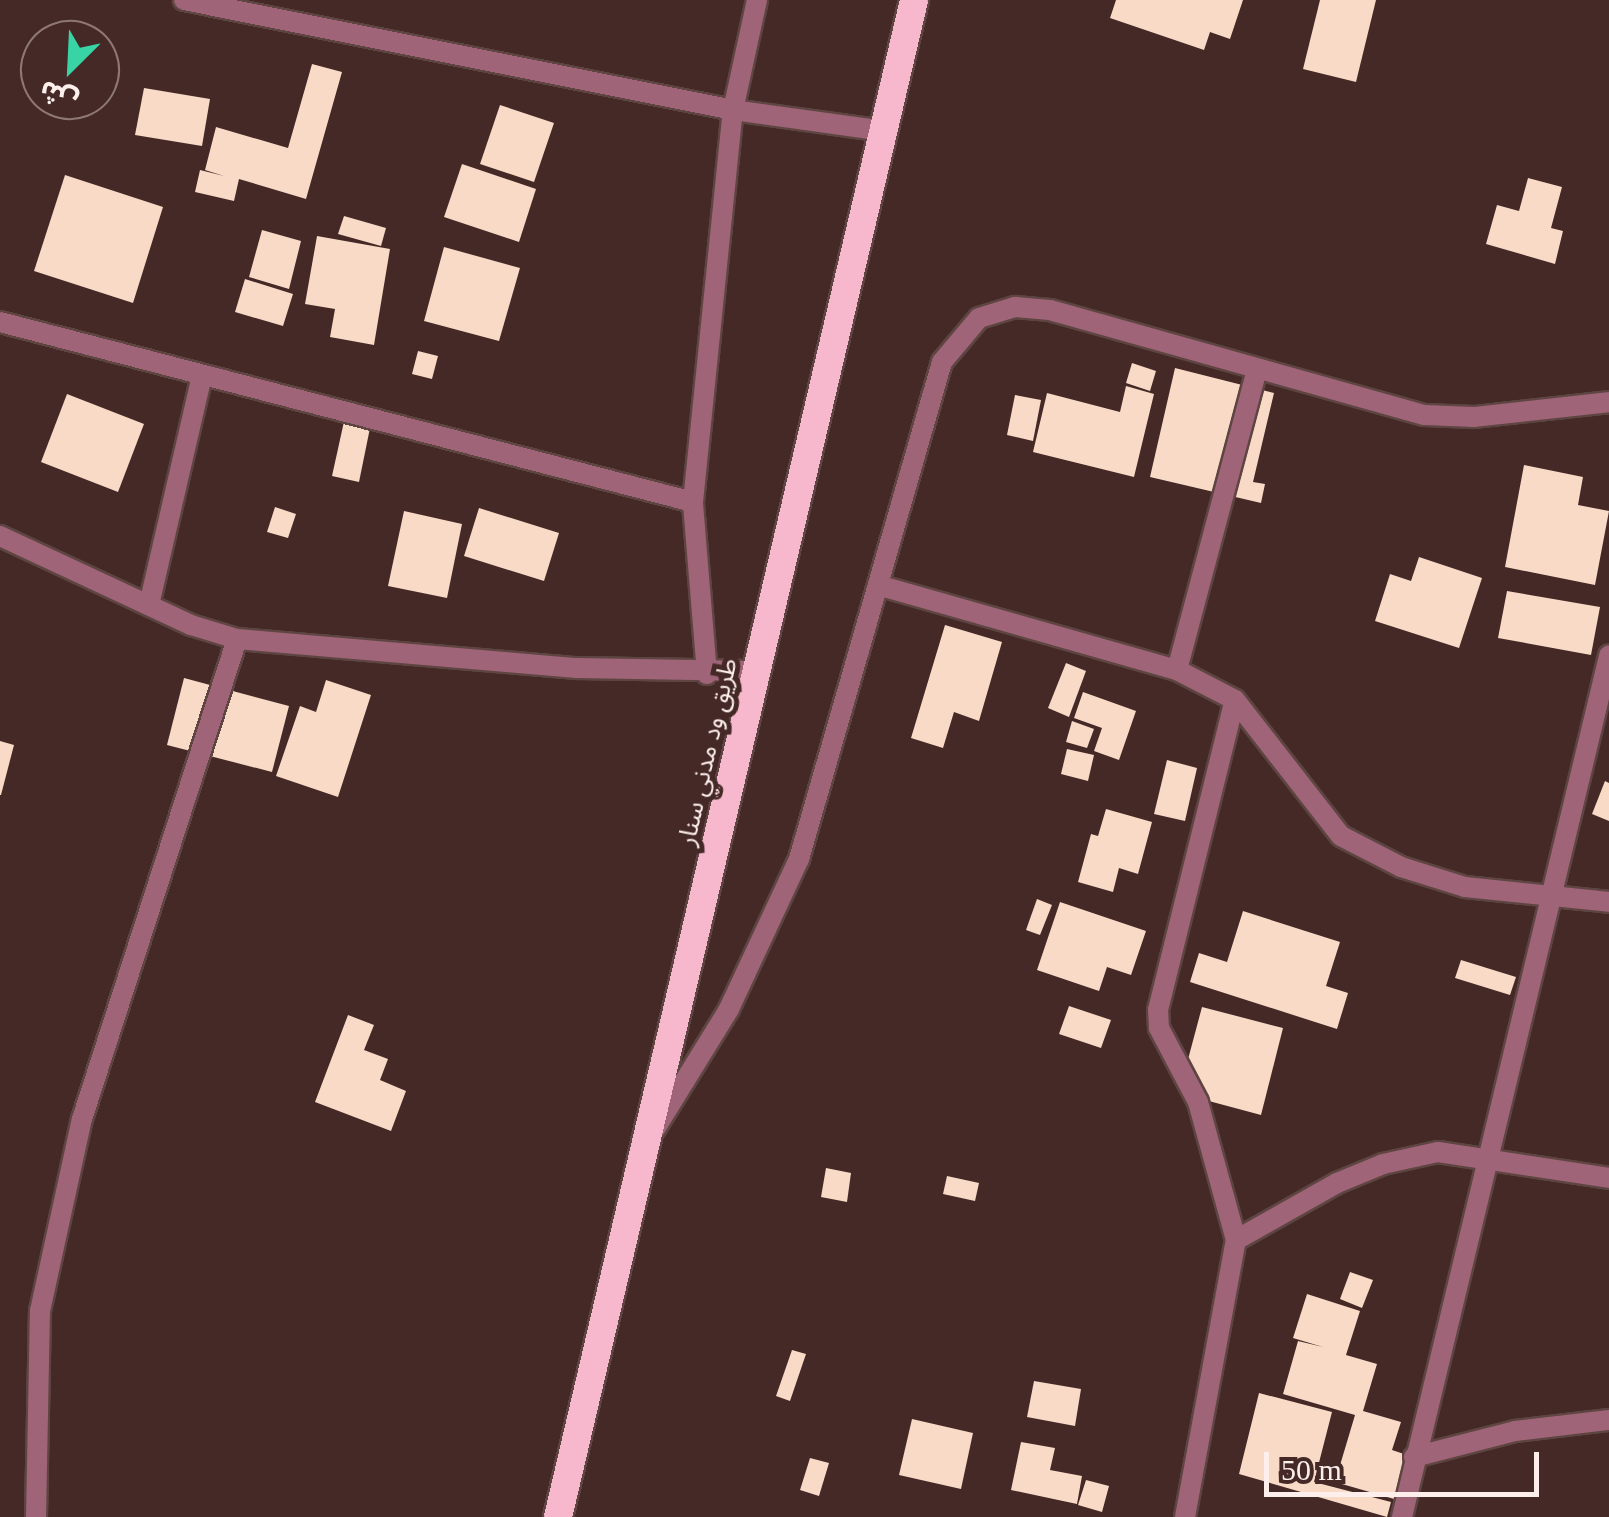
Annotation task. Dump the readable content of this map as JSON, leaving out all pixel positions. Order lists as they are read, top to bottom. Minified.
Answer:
{"streets":{"highway":["طريق ود مدني سنار"]},"scale_bar":"50 m","north":"bottom left"}
